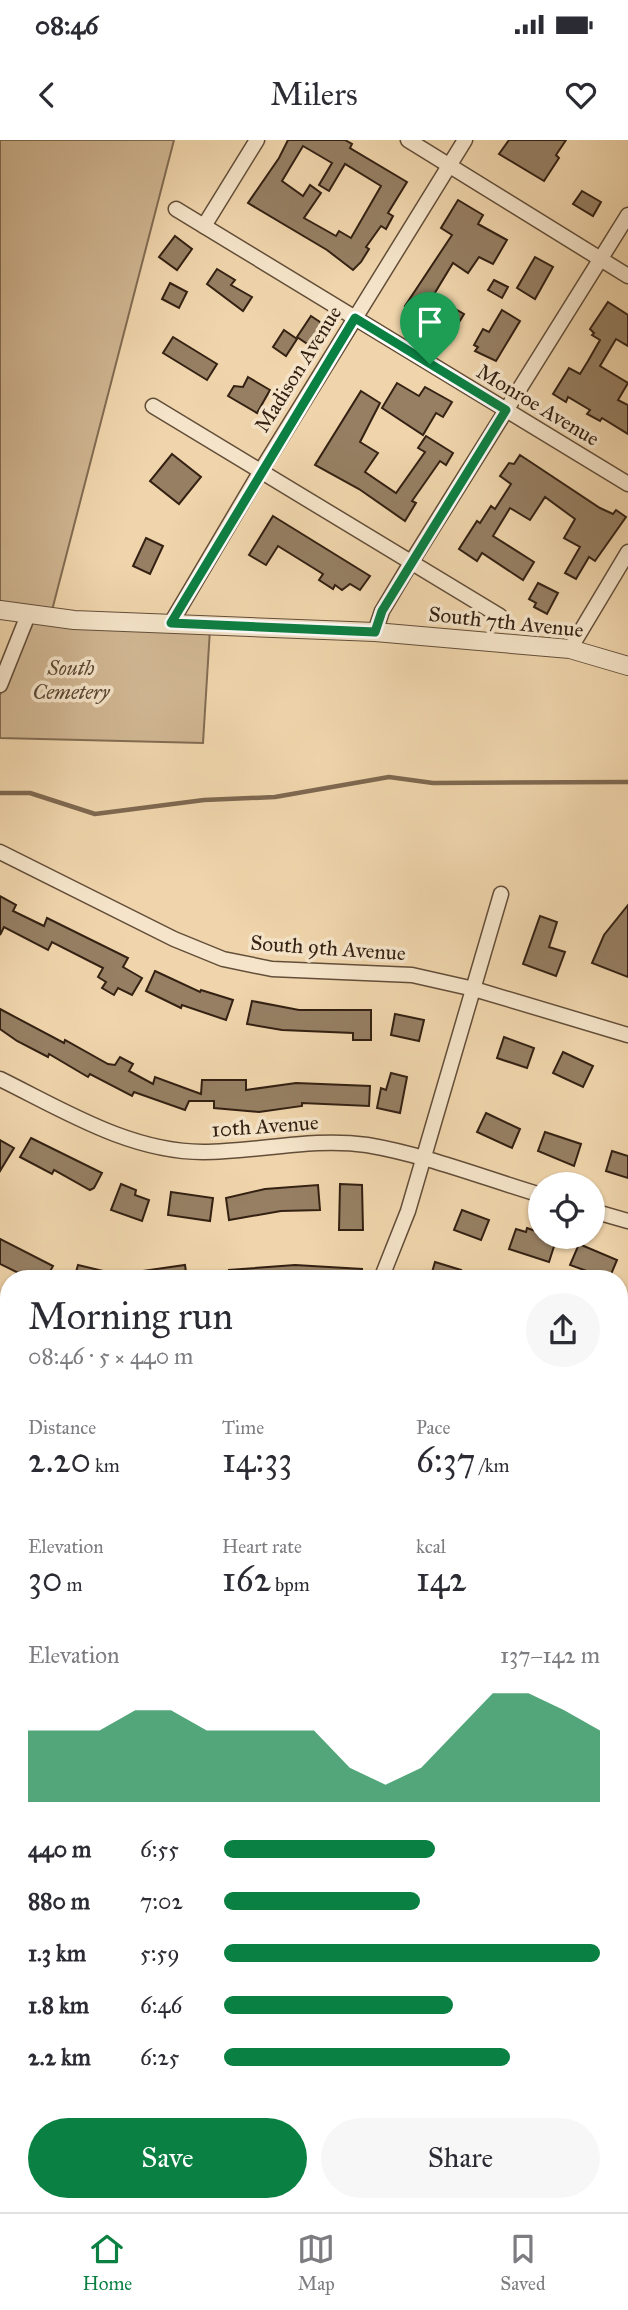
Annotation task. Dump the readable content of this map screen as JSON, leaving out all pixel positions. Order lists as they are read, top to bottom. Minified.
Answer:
{"streets":{"street":["Madison Avenue","Monroe Avenue","South 7th Avenue","South 9th Avenue","10th Avenue"]},"crossings":[["Madison Avenue","Monroe Avenue"],["Madison Avenue","South 7th Avenue"]],"parks":["South Cemetery"],"page":{"status":"08:46","header":"Milers","heading":["Morning run","08:46 · 5 × 440 m"],"stats":[["Distance","2.20 km"],["Time","14:33"],["Pace","6:37 /km"],["Elevation","30 m"],["Heart rate","162 bpm"],["kcal","142"]],"chart":["Elevation","137–142 m"],"list":[{"name":"440 m","note":"6:55"},{"name":"880 m","note":"7:02"},{"name":"1.3 km","note":"5:59"},{"name":"1.8 km","note":"6:46"},{"name":"2.2 km","note":"6:25"}],"buttons":["Save","Share"],"tabs":["Home","Map","Saved"]}}
